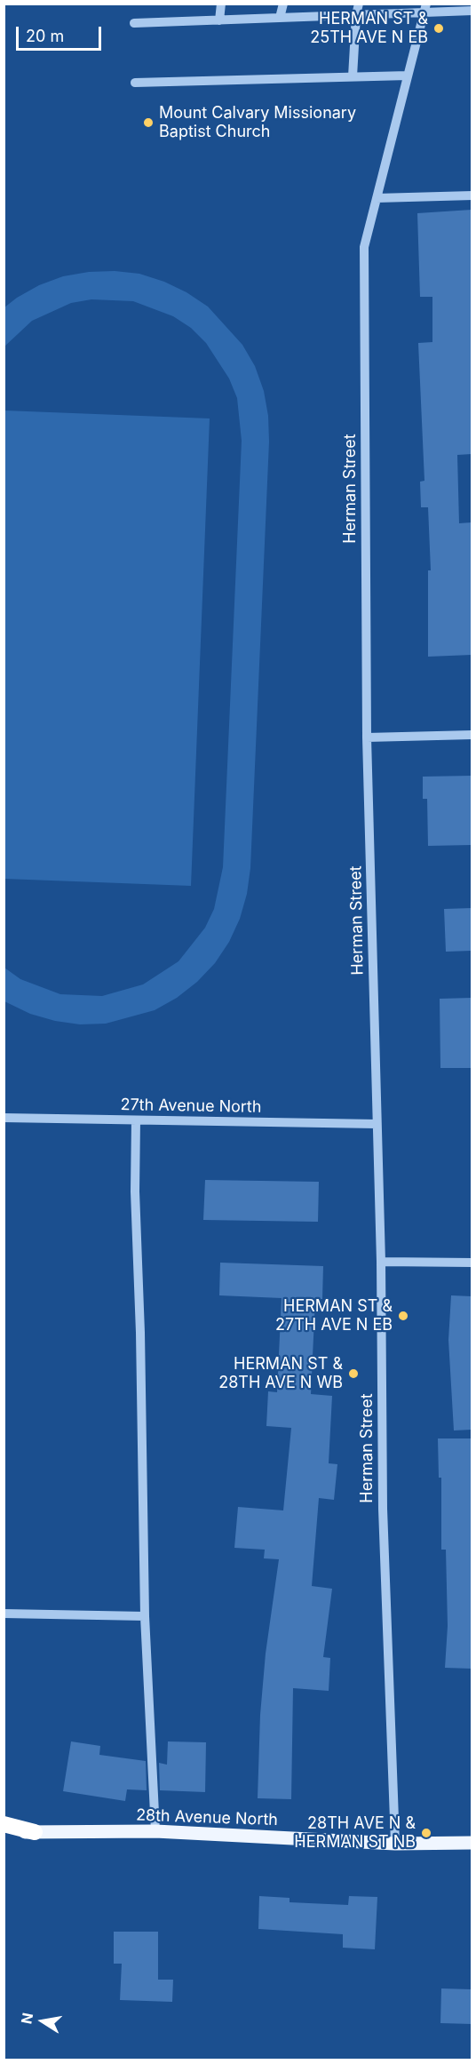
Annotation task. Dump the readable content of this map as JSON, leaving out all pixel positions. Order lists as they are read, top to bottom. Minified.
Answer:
{"streets":{"main road":["28th Avenue North"],"street":["Herman Street","27th Avenue North"]},"crossings":[["Herman Street","27th Avenue North"],["Herman Street","28th Avenue North"]],"places":["HERMAN ST & 25TH AVE N EB","Mount Calvary Missionary Baptist Church","HERMAN ST & 27TH AVE N EB","HERMAN ST & 28TH AVE N WB","28TH AVE N & HERMAN ST NB"],"scale_bar":"20 m","north":"left"}
